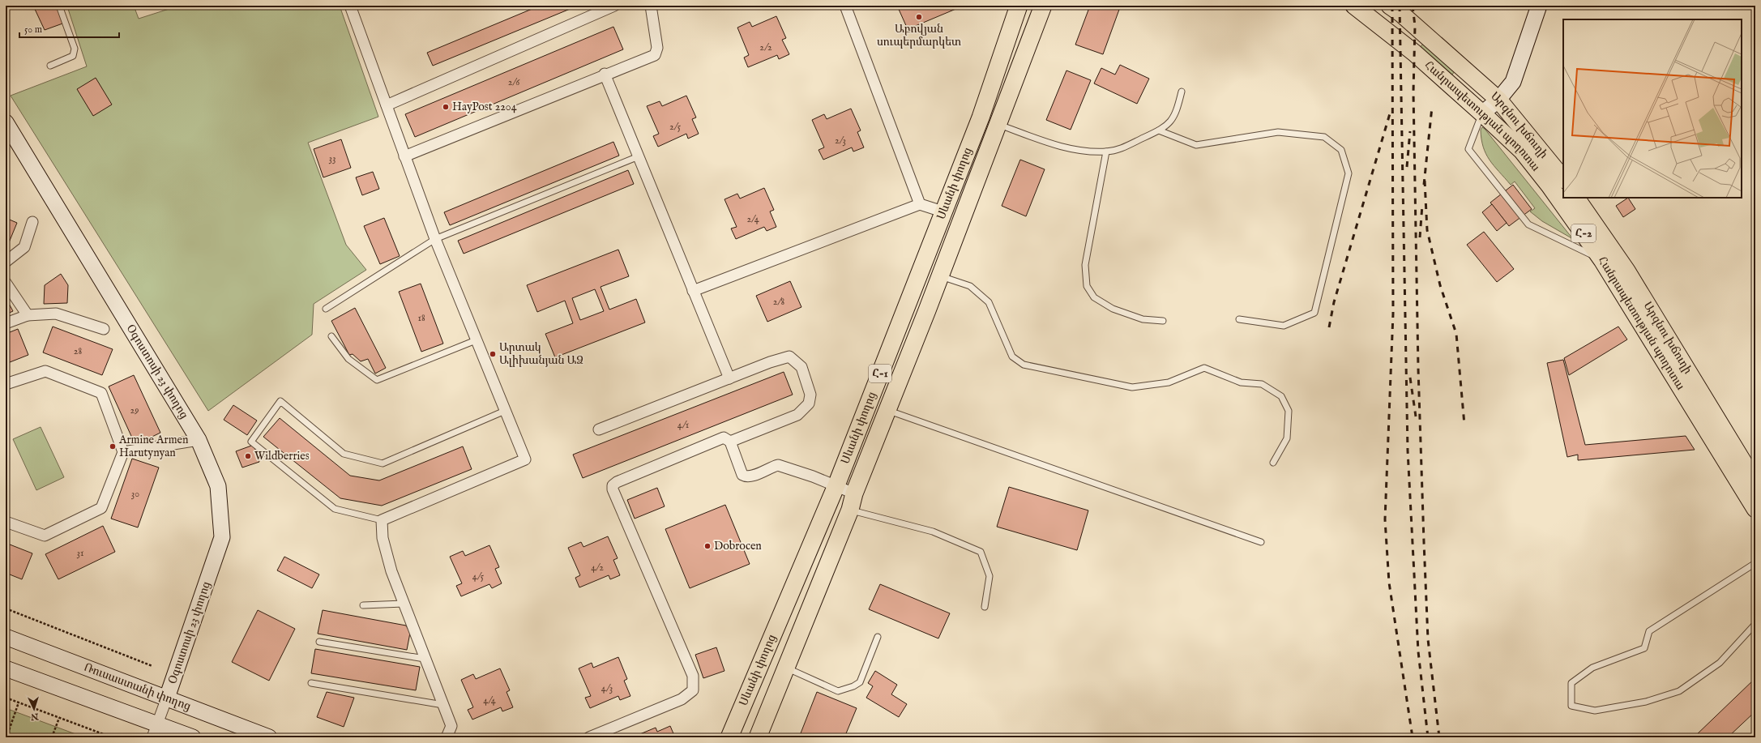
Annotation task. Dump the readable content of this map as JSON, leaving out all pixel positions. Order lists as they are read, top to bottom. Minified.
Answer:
{"streets":{"main road":["Հանրապետության պողոտա","Արզնու խճուղի","Սևանի փողոց","Հ-2","Հ-1"],"street":["Օգոստոսի 23 փողոց","Ռուսաստանի փողոց"]},"crossings":[["Հանրապետության պողոտա","Արզնու խճուղի"],["Օգոստոսի 23 փողոց","Ռուսաստանի փողոց"]],"places":["Աբովյան սուպերմարկետ","HayPost 2204","Արտակ Ալիխանյան ԱՁ","Armine Armen Harutynyan","Wildberries","Dobrocen"],"house_numbers":["2/2","2/6","2/5","2/3","33","2/4","2/8","18","28","29","4/1","30","31","4/2","4/5","4/3","4/4"],"scale_bar":"50 m","north":"bottom"}
